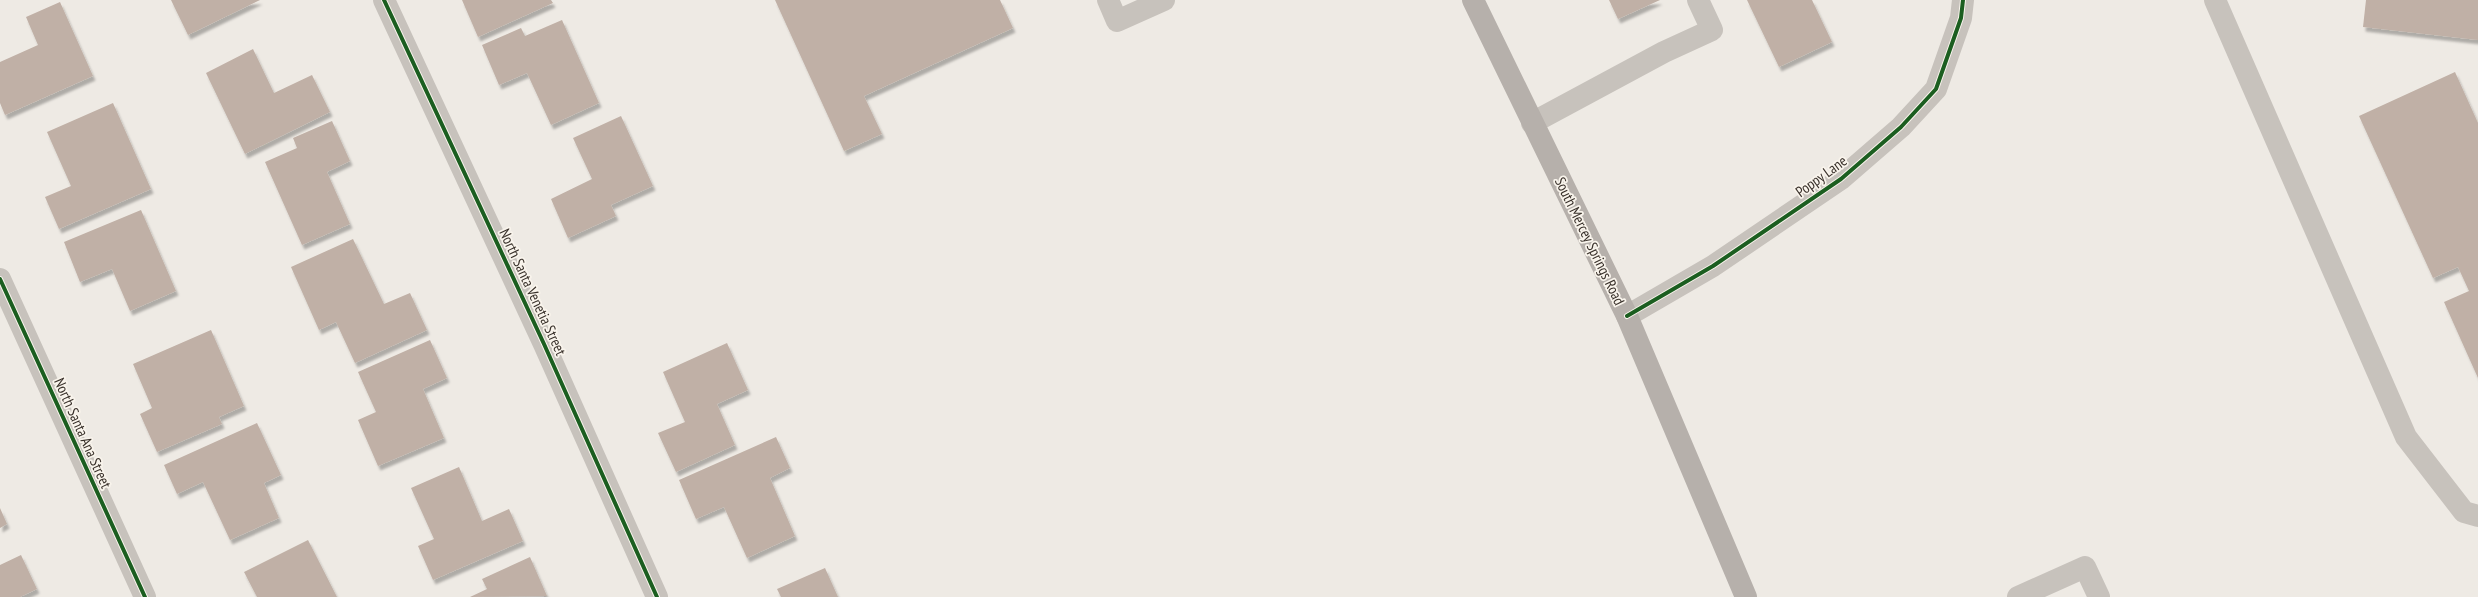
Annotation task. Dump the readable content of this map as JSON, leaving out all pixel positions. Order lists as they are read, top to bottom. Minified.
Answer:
{"streets":{"main road":["South Mercey Springs Road"],"street":["Poppy Lane","North Santa Venetia Street","North Santa Ana Street"]},"crossings":[["Poppy Lane","South Mercey Springs Road"]]}
